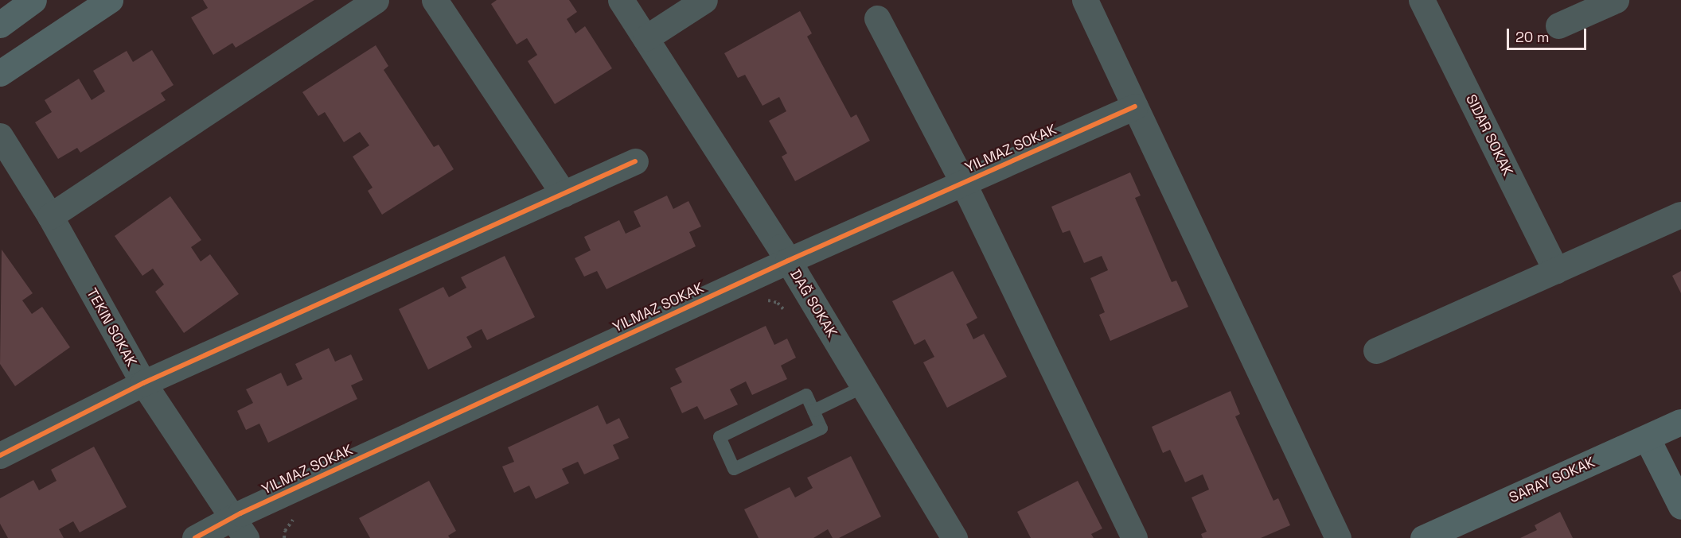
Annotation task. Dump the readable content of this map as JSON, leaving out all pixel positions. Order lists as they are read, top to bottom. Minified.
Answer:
{"streets":{"street":["SIDAR SOKAK","DAĞ SOKAK","TEKIN SOKAK","SARAY SOKAK"],"cycle path":["YILMAZ SOKAK"]},"scale_bar":"20 m"}
